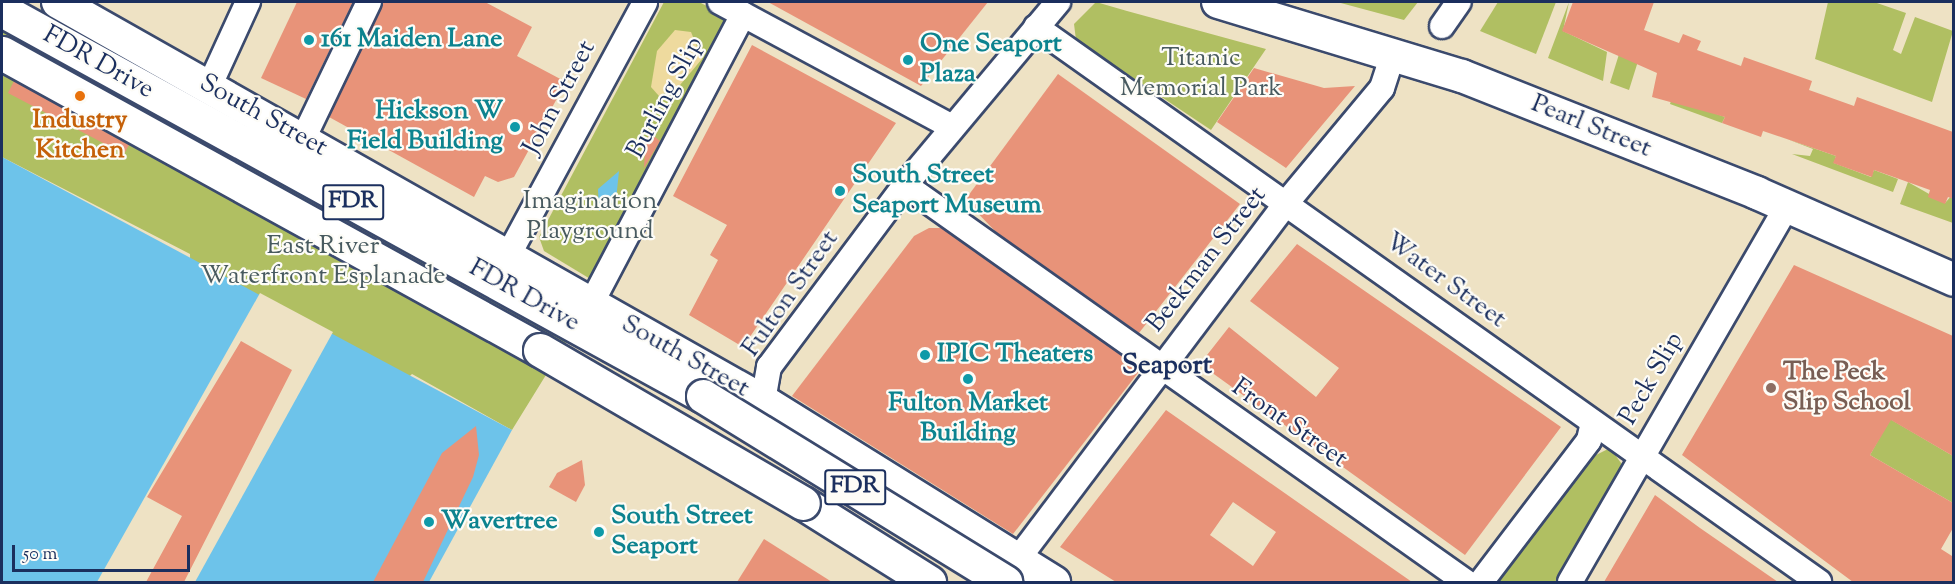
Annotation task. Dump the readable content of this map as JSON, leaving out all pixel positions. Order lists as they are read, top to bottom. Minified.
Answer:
{"streets":{"highway":["FDR Drive","FDR"],"main road":["South Street","Pearl Street"],"street":["John Street","Burling Slip","Beekman Street","Water Street","Fulton Street","Peck Slip","Front Street"]},"crossings":[["FDR Drive","South Street"],["FDR Drive","Beekman Street"],["John Street","South Street"],["Burling Slip","South Street"],["South Street","Beekman Street"],["South Street","Fulton Street"],["Pearl Street","Beekman Street"],["Pearl Street","Peck Slip"],["Beekman Street","Water Street"],["Beekman Street","Front Street"],["Water Street","Fulton Street"],["Water Street","Peck Slip"],["Fulton Street","Front Street"]],"districts":["Seaport"],"parks":["Titanic Memorial Park","Imagination Playground","East River Waterfront Esplanade"],"places":["161 Maiden Lane","One Seaport Plaza","Industry Kitchen","Hickson W Field Building","South Street Seaport Museum","IPIC Theaters","Fulton Market Building","The Peck Slip School","Wavertree","South Street Seaport"],"scale_bar":"50 m"}
